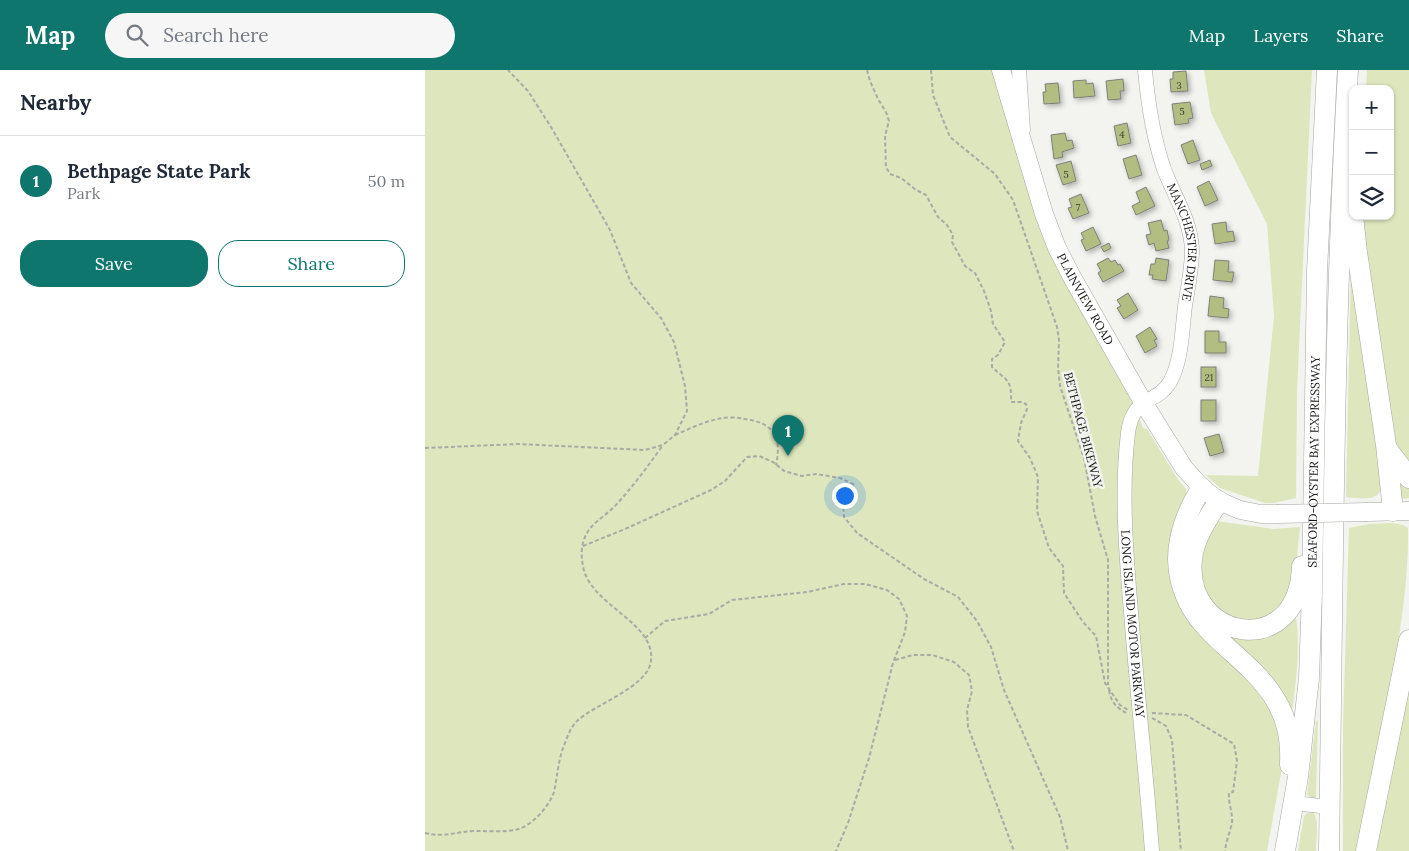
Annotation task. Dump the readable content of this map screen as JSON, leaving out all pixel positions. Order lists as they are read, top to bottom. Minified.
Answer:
{"streets":{"highway":["SEAFORD-OYSTER BAY EXPRESSWAY"],"main road":["PLAINVIEW ROAD"],"street":["MANCHESTER DRIVE","LONG ISLAND MOTOR PARKWAY"],"path":["BETHPAGE BIKEWAY"]},"crossings":[["MANCHESTER DRIVE","PLAINVIEW ROAD"],["MANCHESTER DRIVE","LONG ISLAND MOTOR PARKWAY"],["PLAINVIEW ROAD","LONG ISLAND MOTOR PARKWAY"]],"house_numbers":["3","5","4","5","7","21"],"page":{"header":"Map","search":"Search here","nav":["Map","Layers","Share"],"heading":"Nearby","map_buttons":["+","−"],"list":[{"mark":"1","name":"Bethpage State Park","note":"Park","value":"50 m"}],"buttons":["Save","Share"],"pins":"1"}}
